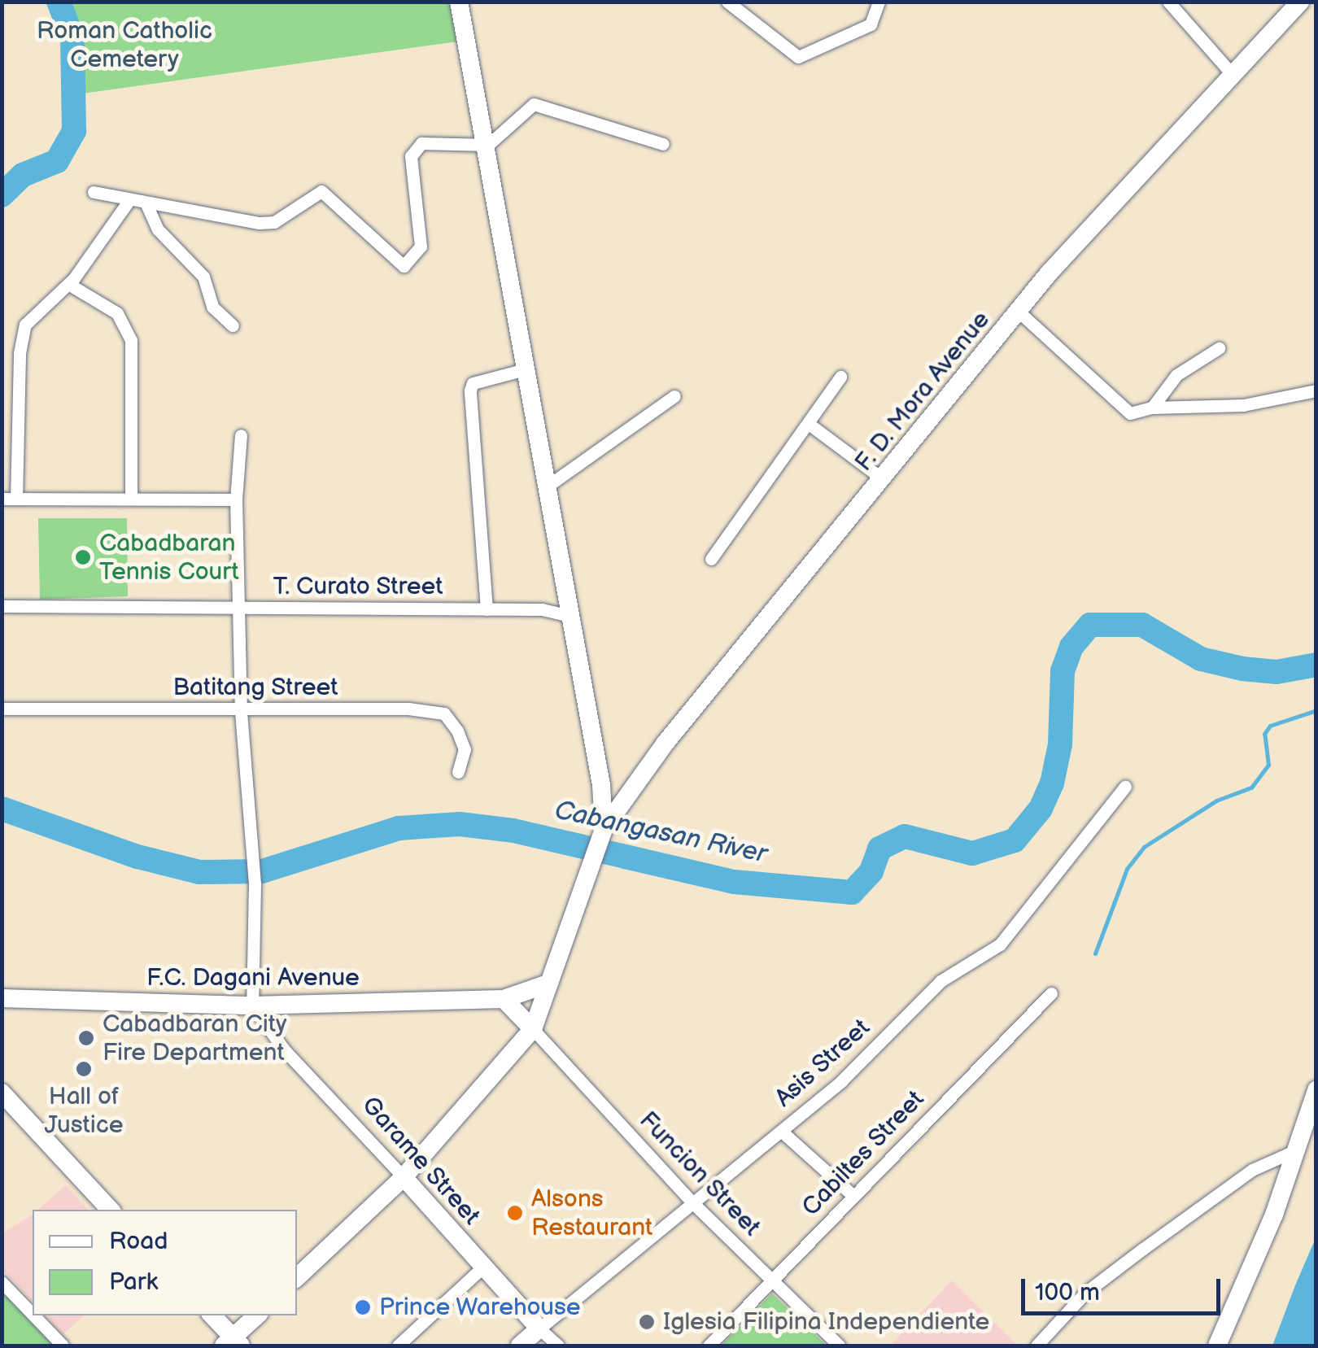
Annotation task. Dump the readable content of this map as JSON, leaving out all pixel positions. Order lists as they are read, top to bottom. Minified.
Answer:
{"streets":{"street":["F. D. Mora Avenue","T. Curato Street","Batitang Street","F.C. Dagani Avenue","Asis Street","Cabiltes Street","Garame Street","Funcion Street"]},"crossings":[["F.C. Dagani Avenue","Garame Street"],["Asis Street","Garame Street"],["Asis Street","Funcion Street"],["Cabiltes Street","Funcion Street"]],"water":["Cabangasan River"],"parks":["Roman Catholic Cemetery"],"places":["Cabadbaran Tennis Court","Cabadbaran City Fire Department","Hall of Justice","Alsons Restaurant","Prince Warehouse","Iglesia Filipina Independiente"],"legend":["Road","Park"],"scale_bar":"100 m"}
